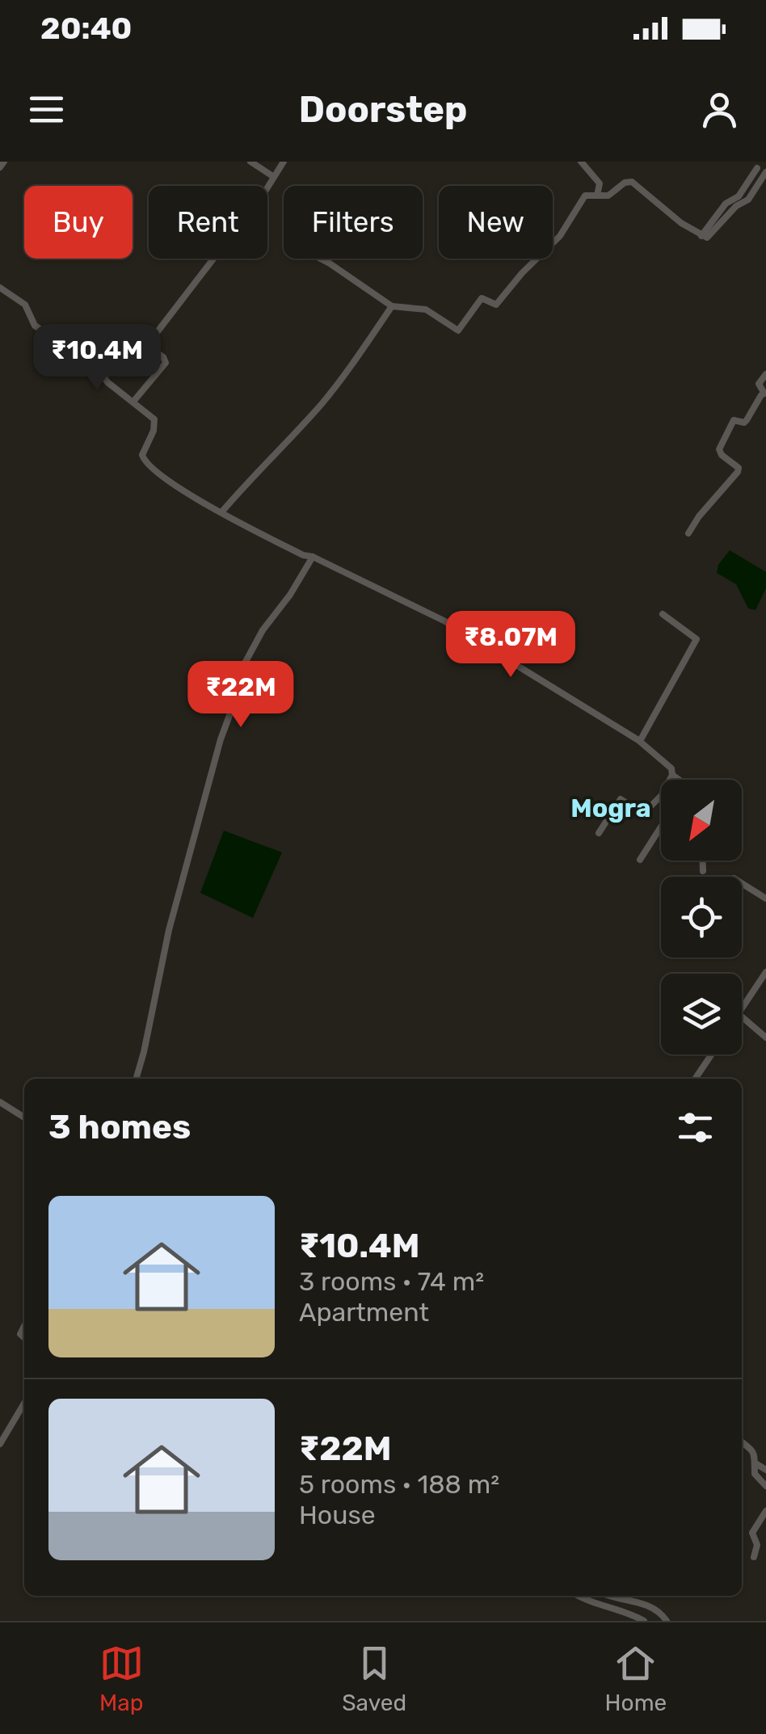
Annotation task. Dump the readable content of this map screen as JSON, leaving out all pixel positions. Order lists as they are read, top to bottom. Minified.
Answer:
{"districts":["Mogra"],"north":"bottom left","page":{"status":"20:40","header":"Doorstep","chip":["Buy","Rent","Filters","New"],"price":["₹10.4M","₹8.07M","₹22M"],"heading":"3 homes","list":[{"name":"₹10.4M","note":"3 rooms · 74 m² · Apartment"},{"name":"₹22M","note":"5 rooms · 188 m² · House"}],"tabs":["Map","Saved","Home"]}}
